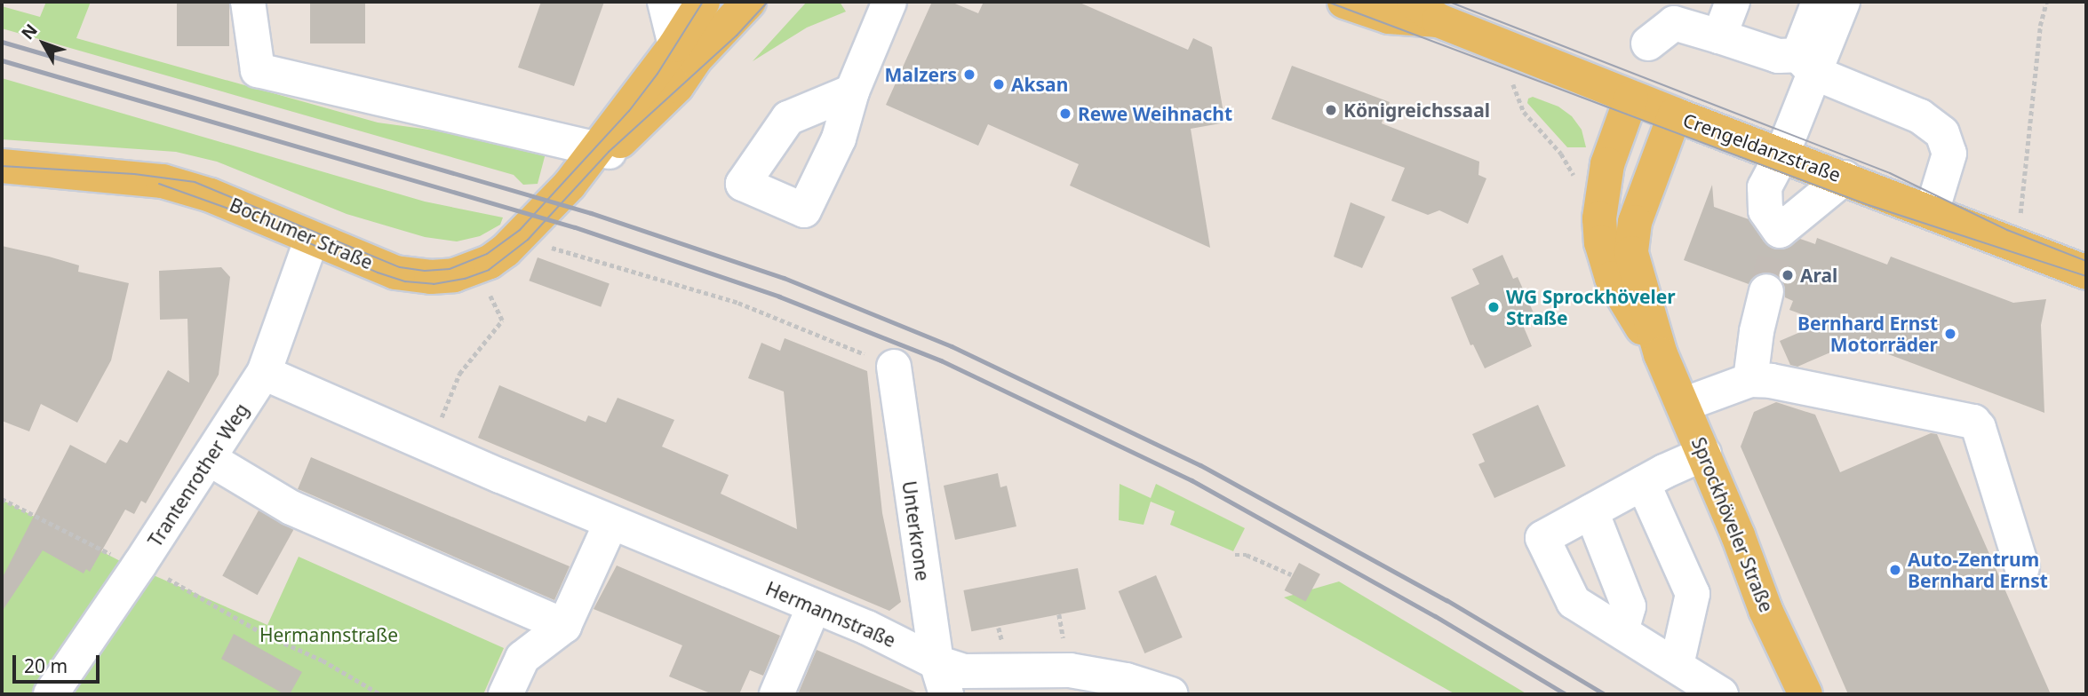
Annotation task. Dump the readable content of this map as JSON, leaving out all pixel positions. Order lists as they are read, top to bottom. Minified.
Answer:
{"streets":{"main road":["Crengeldanzstraße","Bochumer Straße","Sprockhöveler Straße"],"street":["Trantenrother Weg","Unterkrone","Hermannstraße"]},"crossings":[["Crengeldanzstraße","Sprockhöveler Straße"],["Bochumer Straße","Trantenrother Weg"],["Trantenrother Weg","Hermannstraße"],["Unterkrone","Hermannstraße"]],"parks":["Hermannstraße"],"places":["Malzers","Aksan","Königreichssaal","Rewe Weihnacht","Aral","WG Sprockhöveler Straße","Bernhard Ernst Motorräder","Auto-Zentrum Bernhard Ernst"],"scale_bar":"20 m","north":"top left"}
